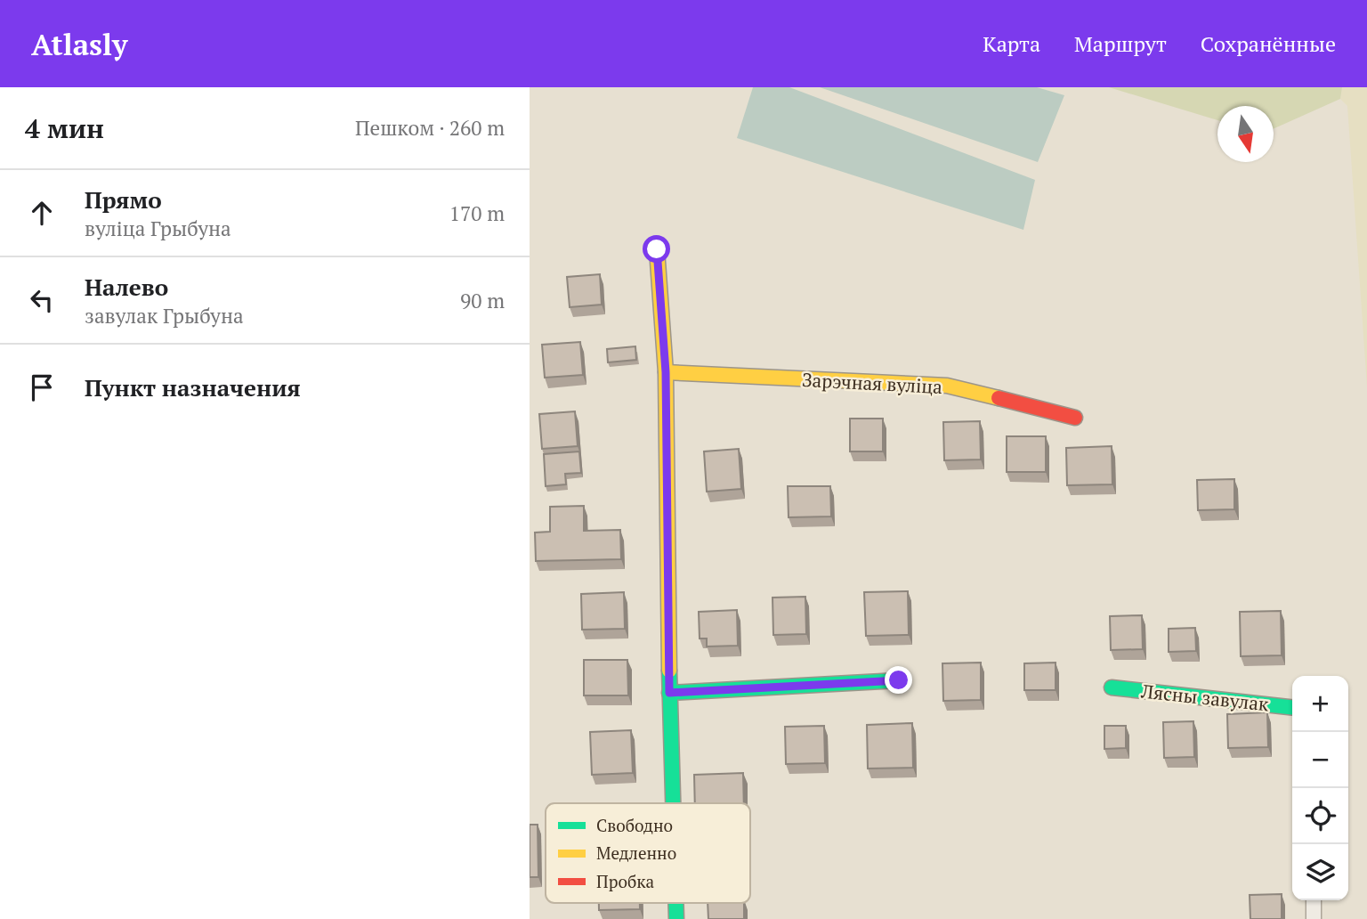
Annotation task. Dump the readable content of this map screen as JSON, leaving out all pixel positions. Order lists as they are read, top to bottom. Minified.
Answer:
{"streets":{"street":["Зарэчная вуліца","Лясны завулак"]},"legend":["Свободно","Медленно","Пробка"],"north":"bottom","page":{"header":"Atlasly","nav":["Карта","Маршрут","Сохранённые"],"heading":["4 мин","Пешком · 260 m"],"list":[["Прямо","вуліца Грыбуна","170 m"],["Налево","завулак Грыбуна","90 m"],"Пункт назначения"],"map_buttons":["+","−"]}}
